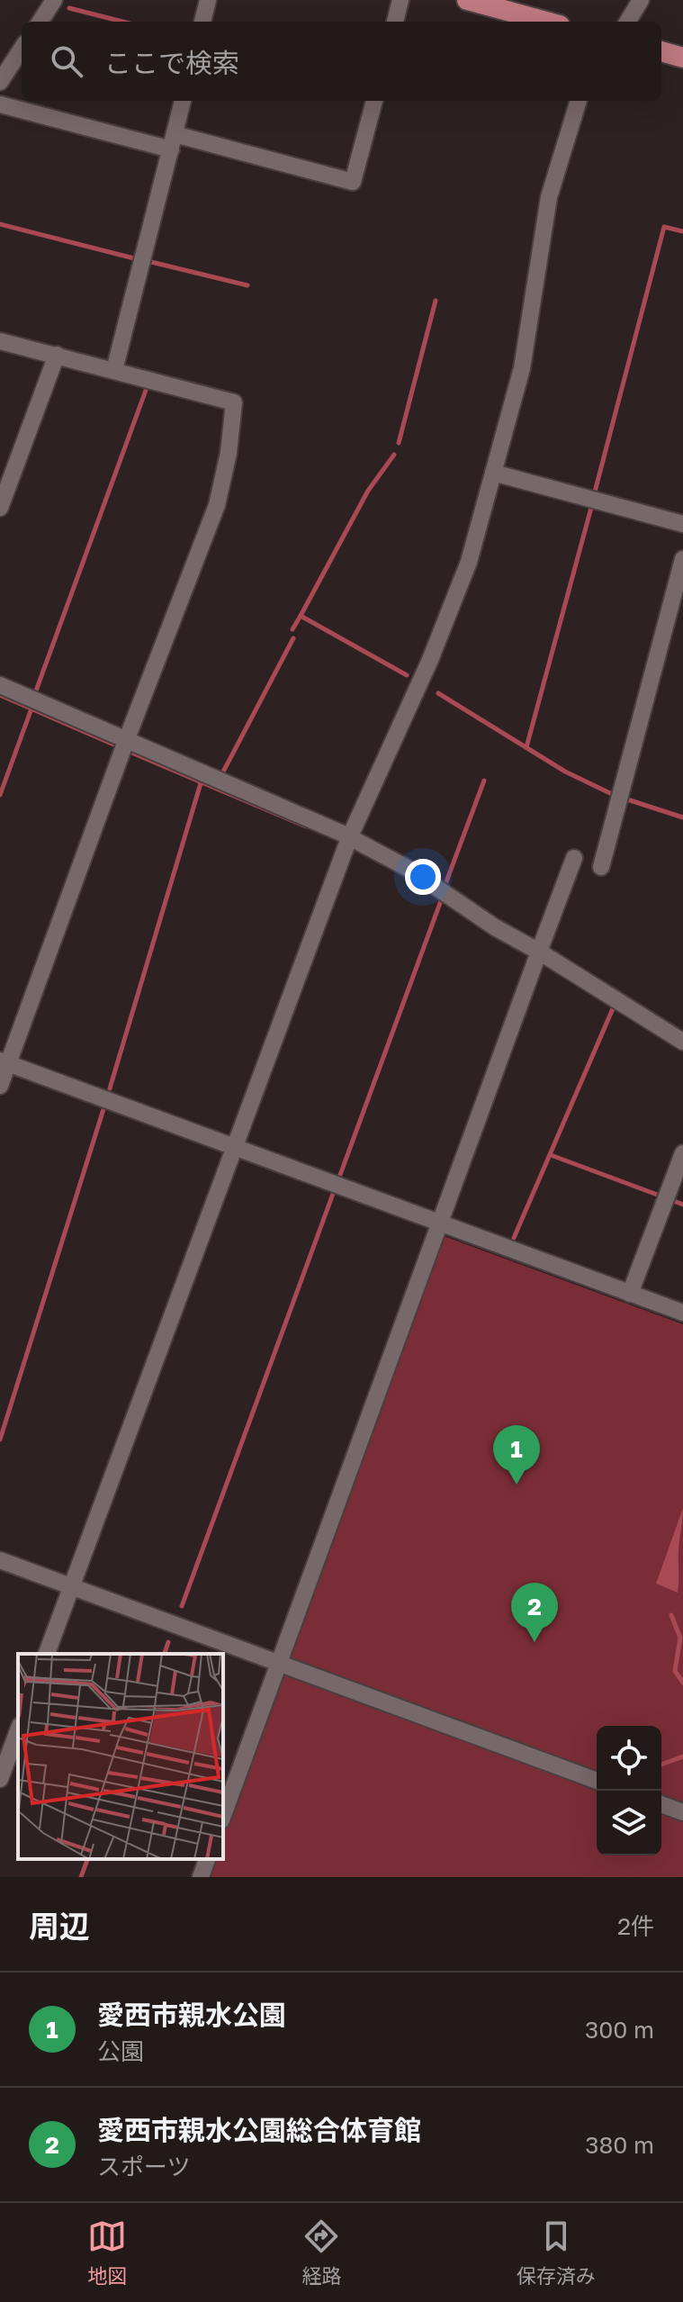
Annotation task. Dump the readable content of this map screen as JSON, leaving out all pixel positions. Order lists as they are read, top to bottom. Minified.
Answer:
{"page":{"search":"ここで検索","pins":["1","2"],"heading":["周辺","2件"],"list":[{"mark":"1","name":"愛西市親水公園","note":"公園","value":"300 m"},{"mark":"2","name":"愛西市親水公園総合体育館","note":"スポーツ","value":"380 m"}],"nav":["地図","経路","保存済み"]}}
